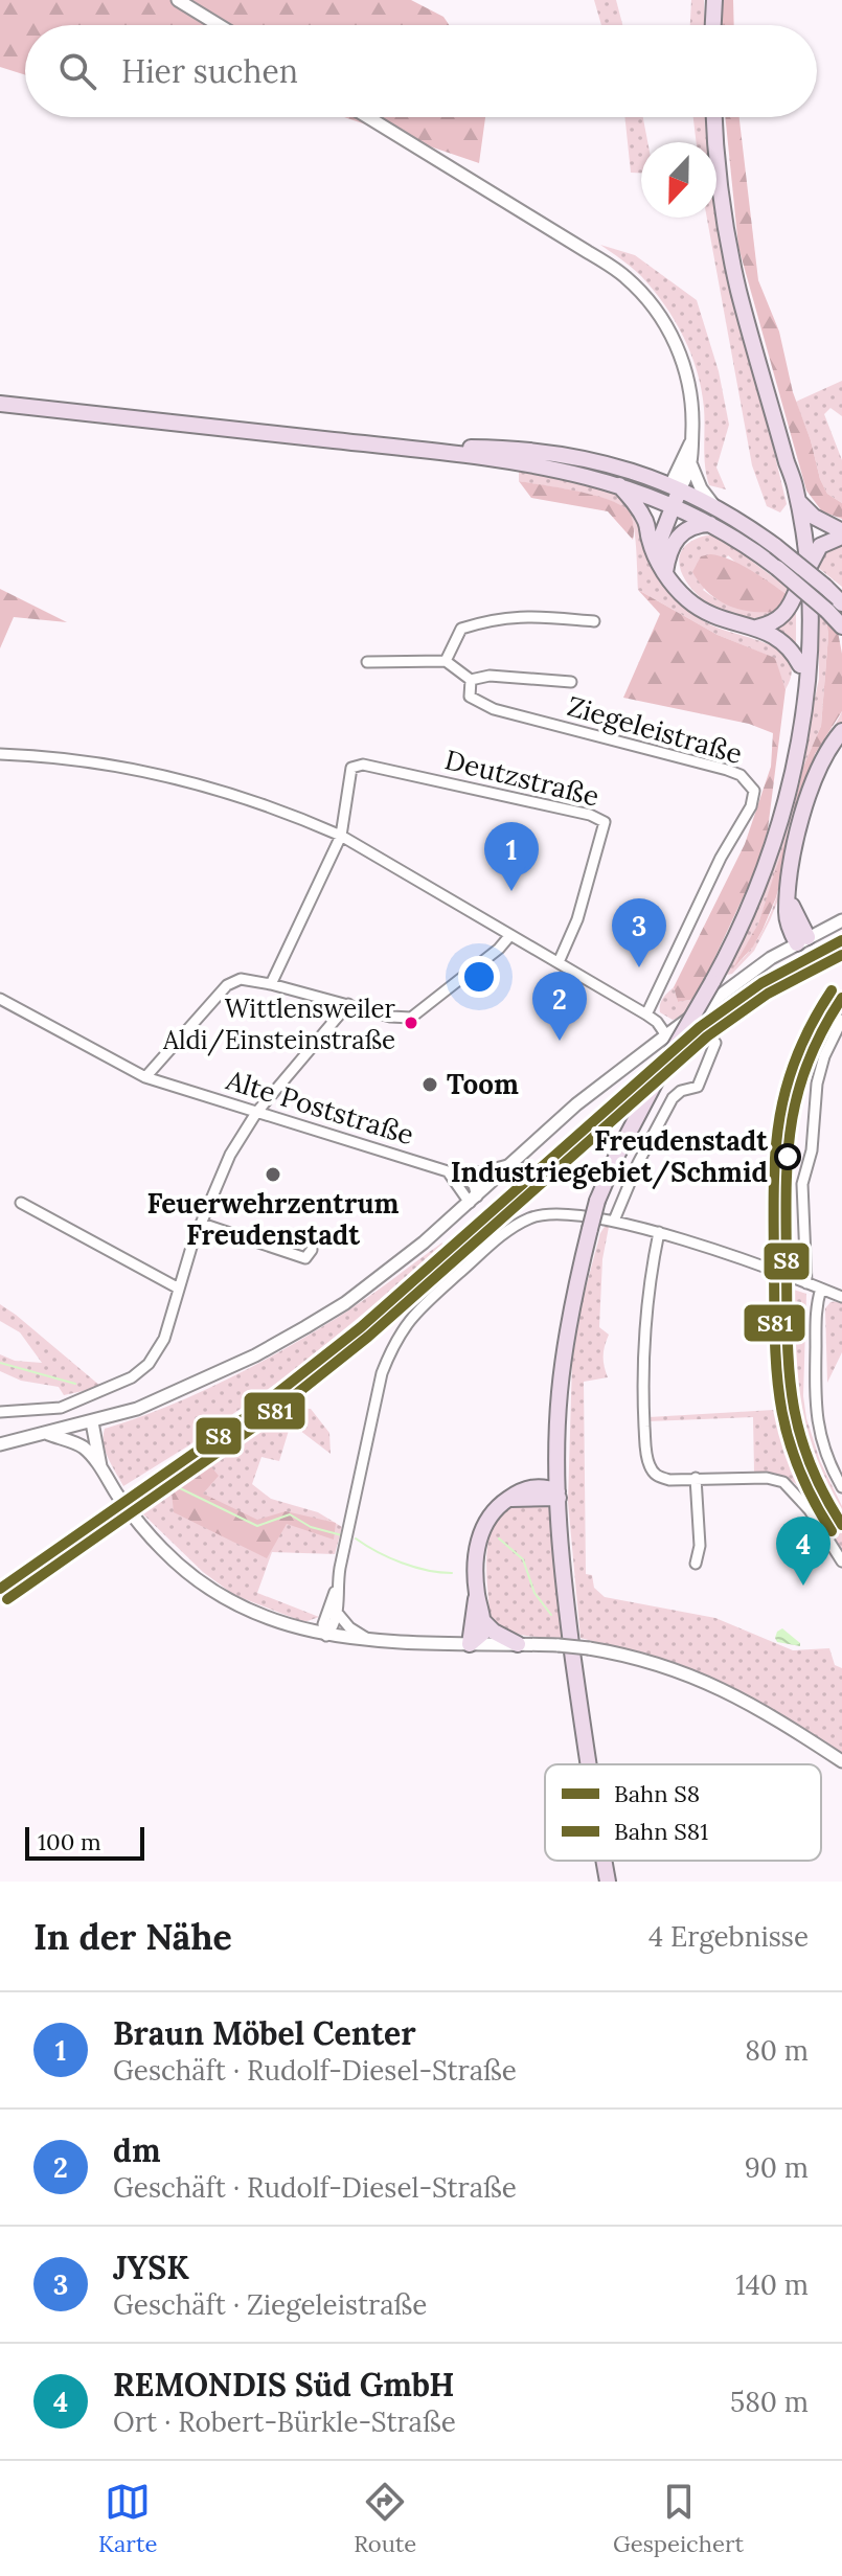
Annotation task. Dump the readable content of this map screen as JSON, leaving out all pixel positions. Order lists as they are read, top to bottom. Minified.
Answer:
{"streets":{"street":["Ziegeleistraße","Deutzstraße","Alte Poststraße"]},"places":["Wittlensweiler Aldi/Einsteinstraße","Toom","Freudenstadt Industriegebiet/Schmid","Feuerwehrzentrum Freudenstadt"],"lines":["rail line S8","rail line S81"],"legend":["Bahn S8","Bahn S81"],"scale_bar":"100 m","north":"bottom","page":{"search":"Hier suchen","pins":["1","3","2","4"],"scale":"100 m","heading":["In der Nähe","4 Ergebnisse"],"list":[{"mark":"1","name":"Braun Möbel Center","note":"Geschäft · Rudolf-Diesel-Straße","value":"80 m"},{"mark":"2","name":"dm","note":"Geschäft · Rudolf-Diesel-Straße","value":"90 m"},{"mark":"3","name":"JYSK","note":"Geschäft · Ziegeleistraße","value":"140 m"},{"mark":"4","name":"REMONDIS Süd GmbH","note":"Ort · Robert-Bürkle-Straße","value":"580 m"}],"nav":["Karte","Route","Gespeichert"]}}
